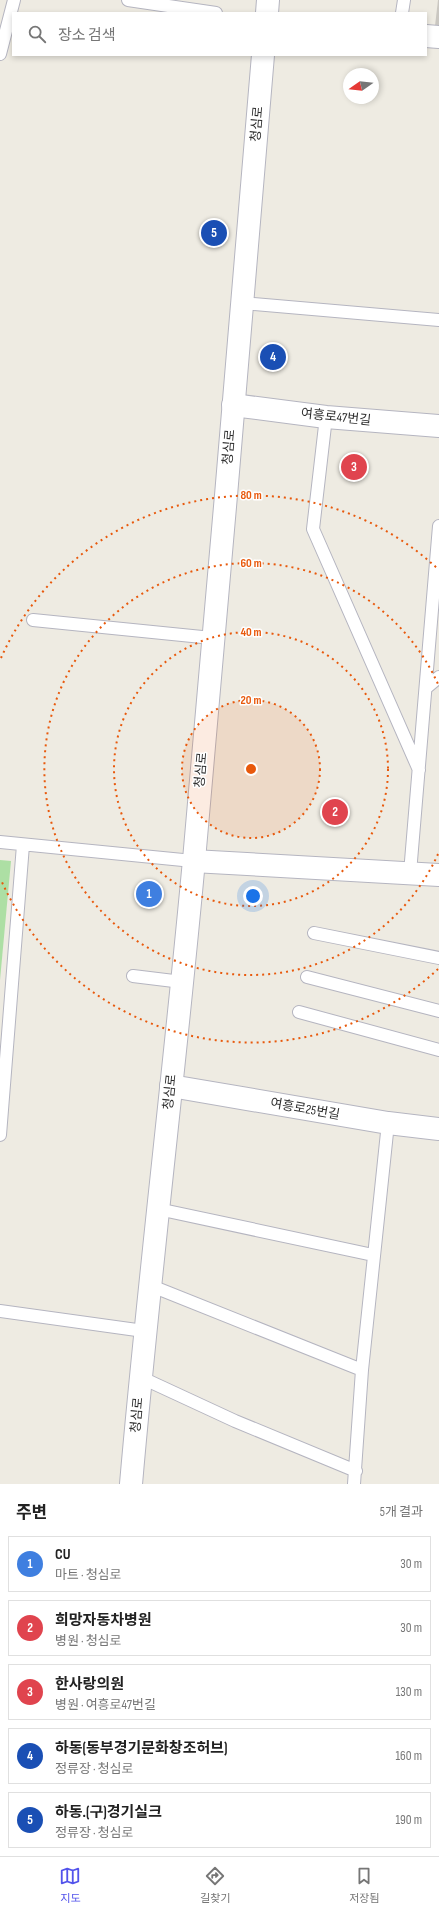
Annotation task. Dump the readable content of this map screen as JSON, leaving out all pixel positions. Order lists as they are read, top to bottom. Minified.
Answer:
{"streets":{"street":["청심로","여흥로47번길","여흥로25번길"]},"crossings":[["청심로","여흥로47번길"],["청심로","여흥로25번길"]],"north":"left","page":{"search":"장소 검색","pins":["5","4","3","2","1"],"heading":["주변","5개 결과"],"list":[{"mark":"1","name":"CU","note":"마트 · 청심로","value":"30 m"},{"mark":"2","name":"희망자동차병원","note":"병원 · 청심로","value":"30 m"},{"mark":"3","name":"한사랑의원","note":"병원 · 여흥로47번길","value":"130 m"},{"mark":"4","name":"하동(동부경기문화창조허브)","note":"정류장 · 청심로","value":"160 m"},{"mark":"5","name":"하동.(구)경기실크","note":"정류장 · 청심로","value":"190 m"}],"nav":["지도","길찾기","저장됨"]},"rings":["80 m","60 m","40 m","20 m"]}
